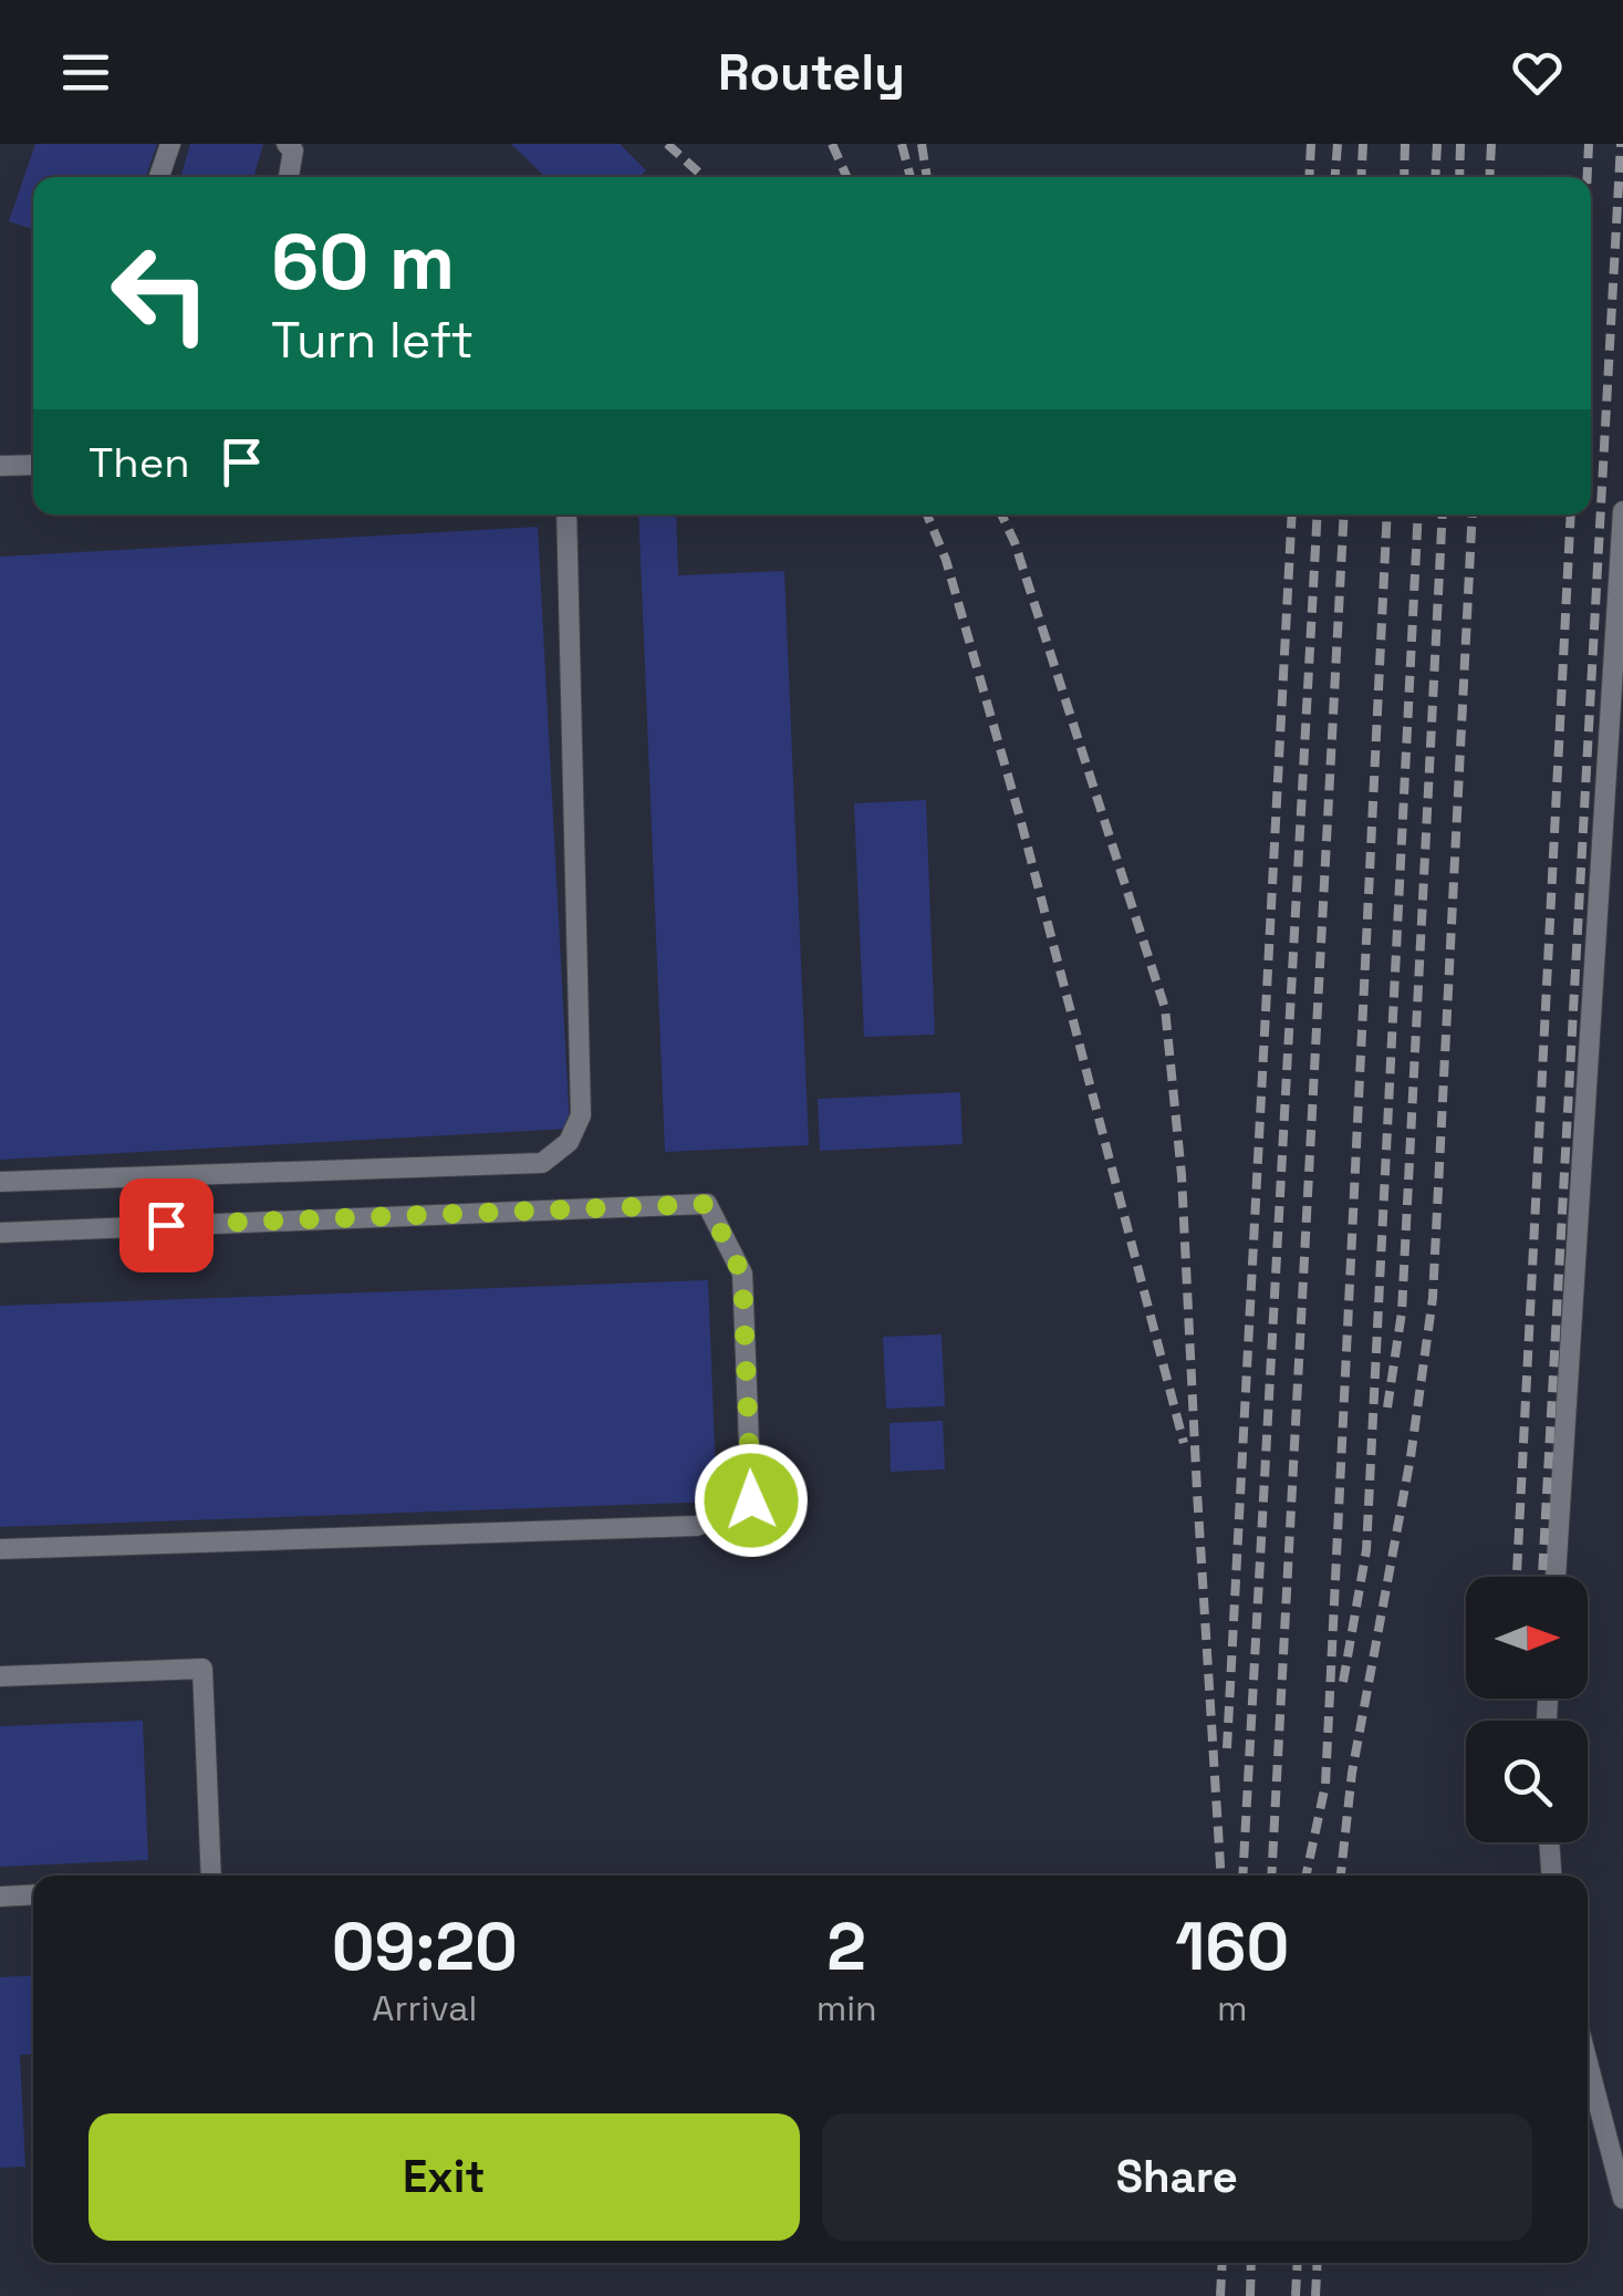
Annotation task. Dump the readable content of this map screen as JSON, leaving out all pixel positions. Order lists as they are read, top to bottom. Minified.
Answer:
{"north":"right","page":{"header":"Routely","turn":["60 m","Turn left"],"then":"Then","eta":["09:20","Arrival","2","min","160","m"],"buttons":["Exit","Share"]}}
